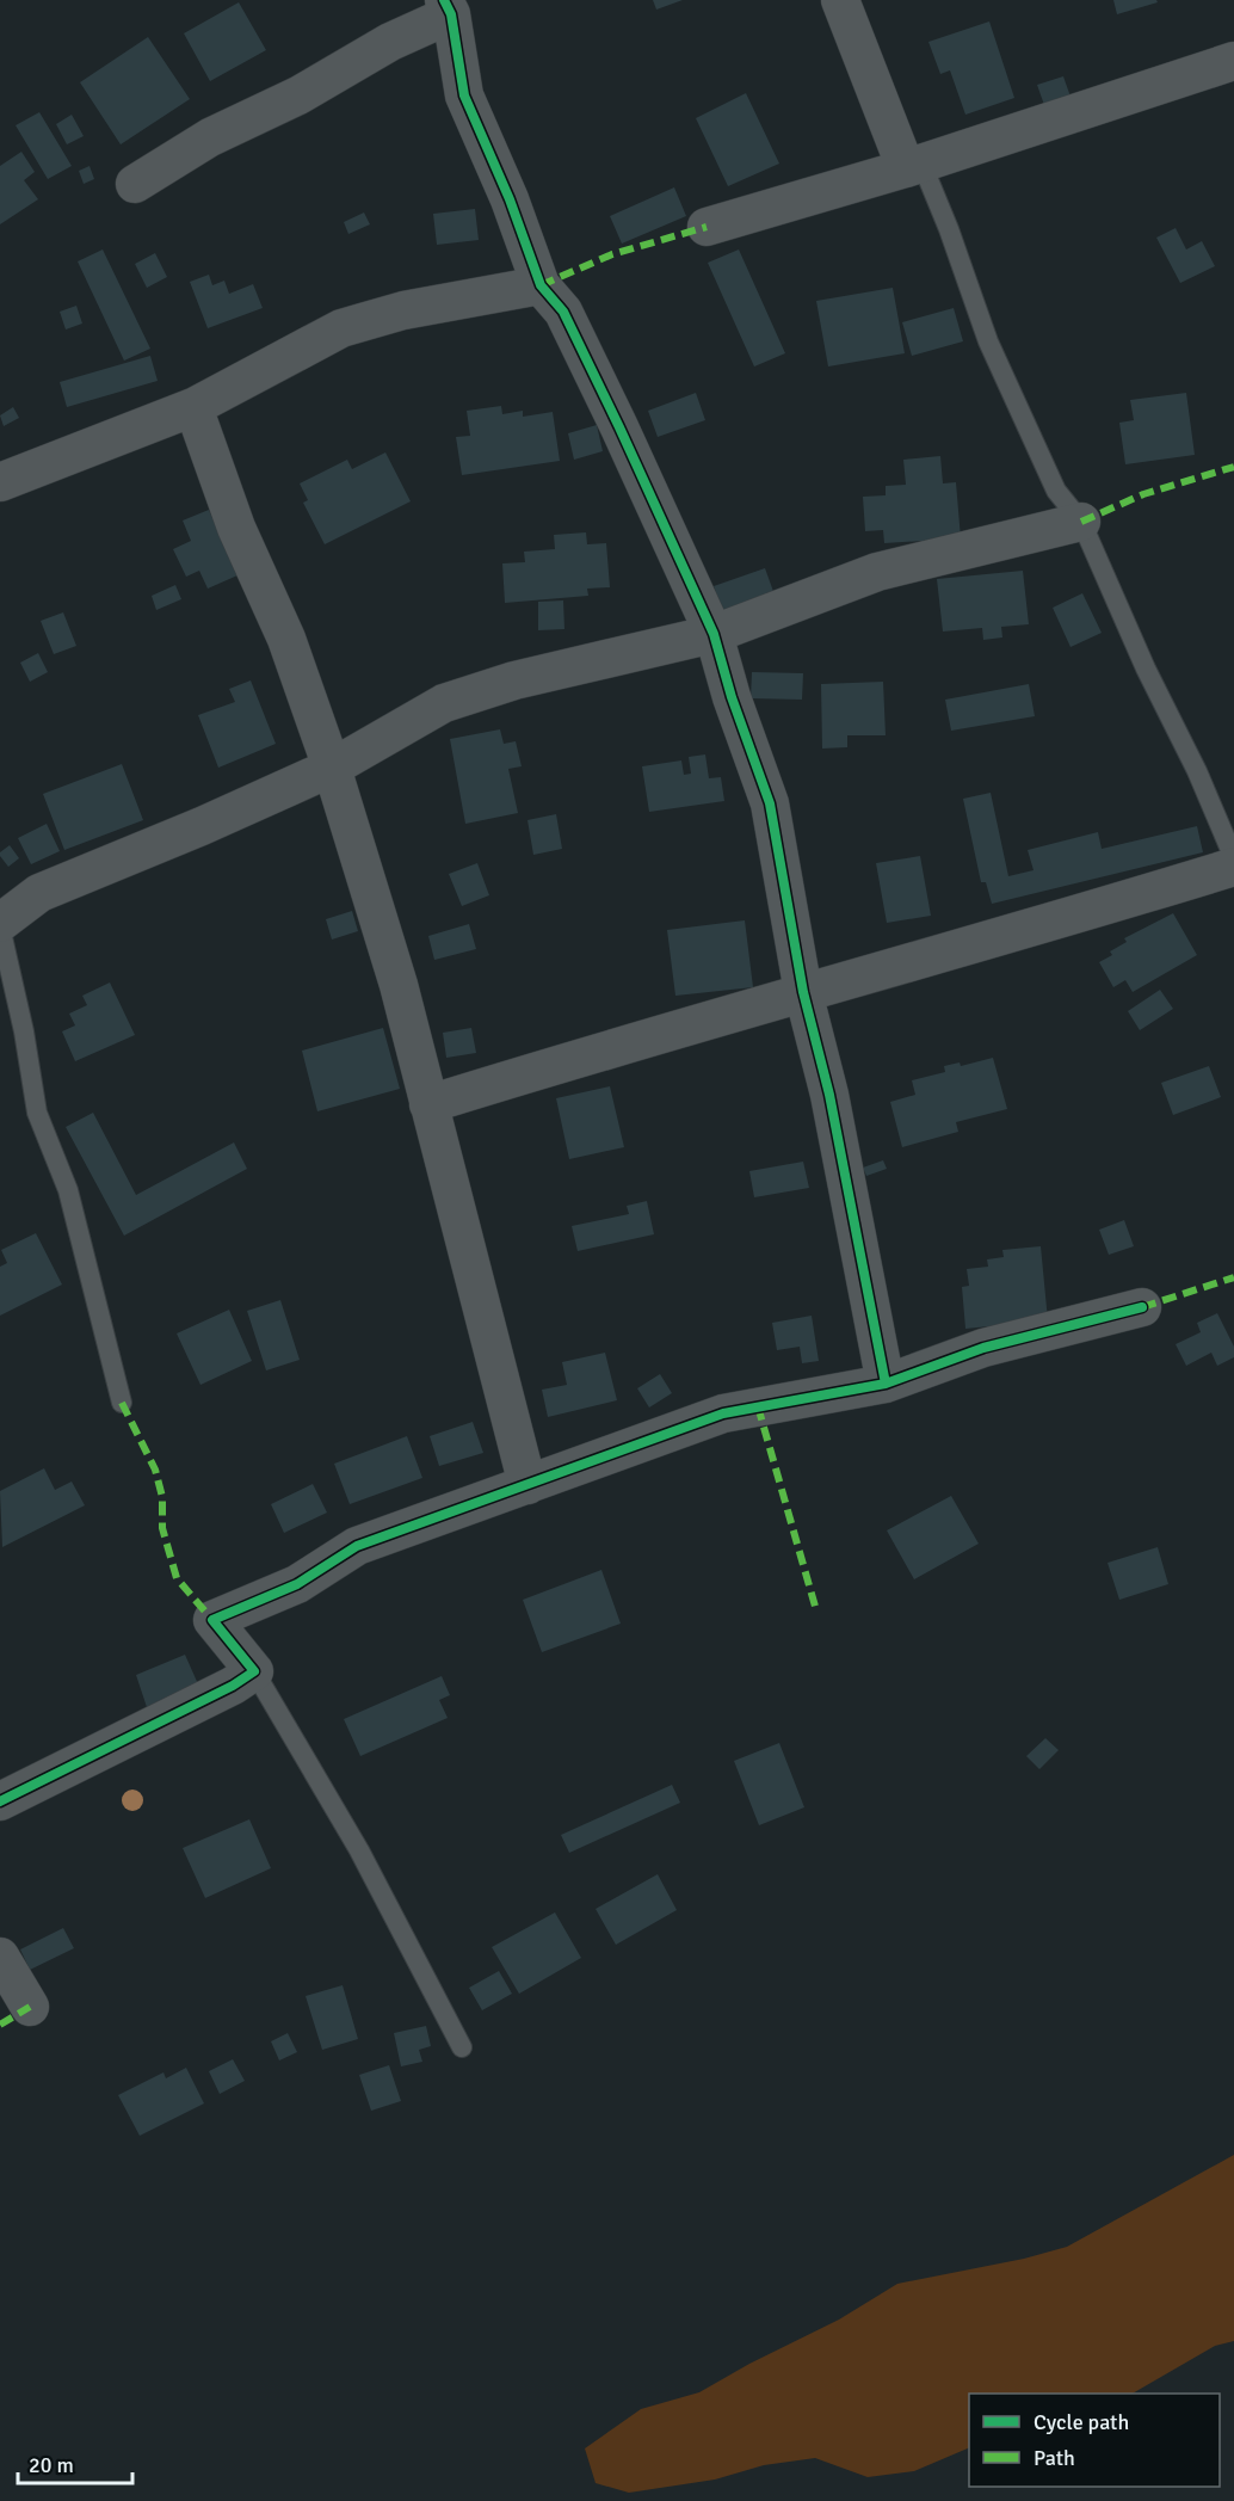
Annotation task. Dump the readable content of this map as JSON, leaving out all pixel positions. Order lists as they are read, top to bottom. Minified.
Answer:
{"legend":["Cycle path","Path"],"scale_bar":"20 m"}
